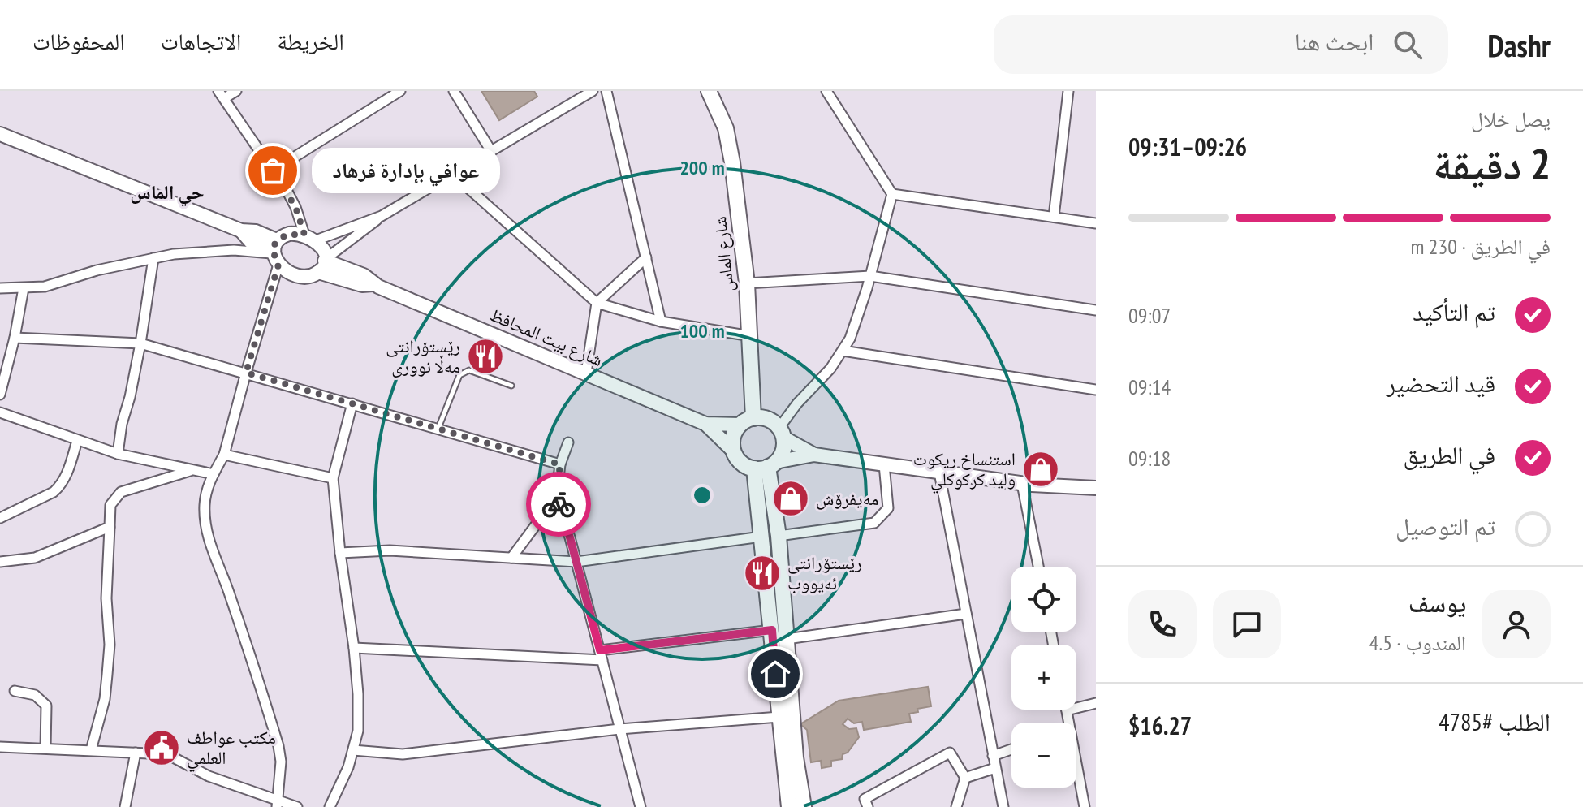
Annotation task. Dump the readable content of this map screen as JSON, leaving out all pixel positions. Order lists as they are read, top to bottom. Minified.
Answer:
{"streets":{"main road":["شارع الماس","شارع بيت المحافظ"]},"crossings":[["شارع الماس","شارع بيت المحافظ"]],"districts":["حي الماس"],"places":{"other":["عوافي بإدارة فرهاد"],"restaurant":["رێستۆرانتی مەڵا نووری","رێستۆرانتی ئەیووب"],"shop":["استنساخ ريكوت وليد كركوكلي","مەیفرۆش"],"public building":["مكتب عواطف العلمي"]},"page":{"header":"Dashr","search":"ابحث هنا","nav":["الخريطة","الاتجاهات","المحفوظات"],"heading":["2 دقيقة","يصل خلال","09:26–09:31"],"panel":["يوسف","المندوب · 4.5","الطلب #4785","$16.27"],"bubble":"عوافي بإدارة فرهاد","bar":"في الطريق · 230 m","list":[["تم التأكيد","09:07"],["قيد التحضير","09:14"],["في الطريق","09:18"],"تم التوصيل"],"map_buttons":["+","−"]},"rings":["200 m","100 m"]}
